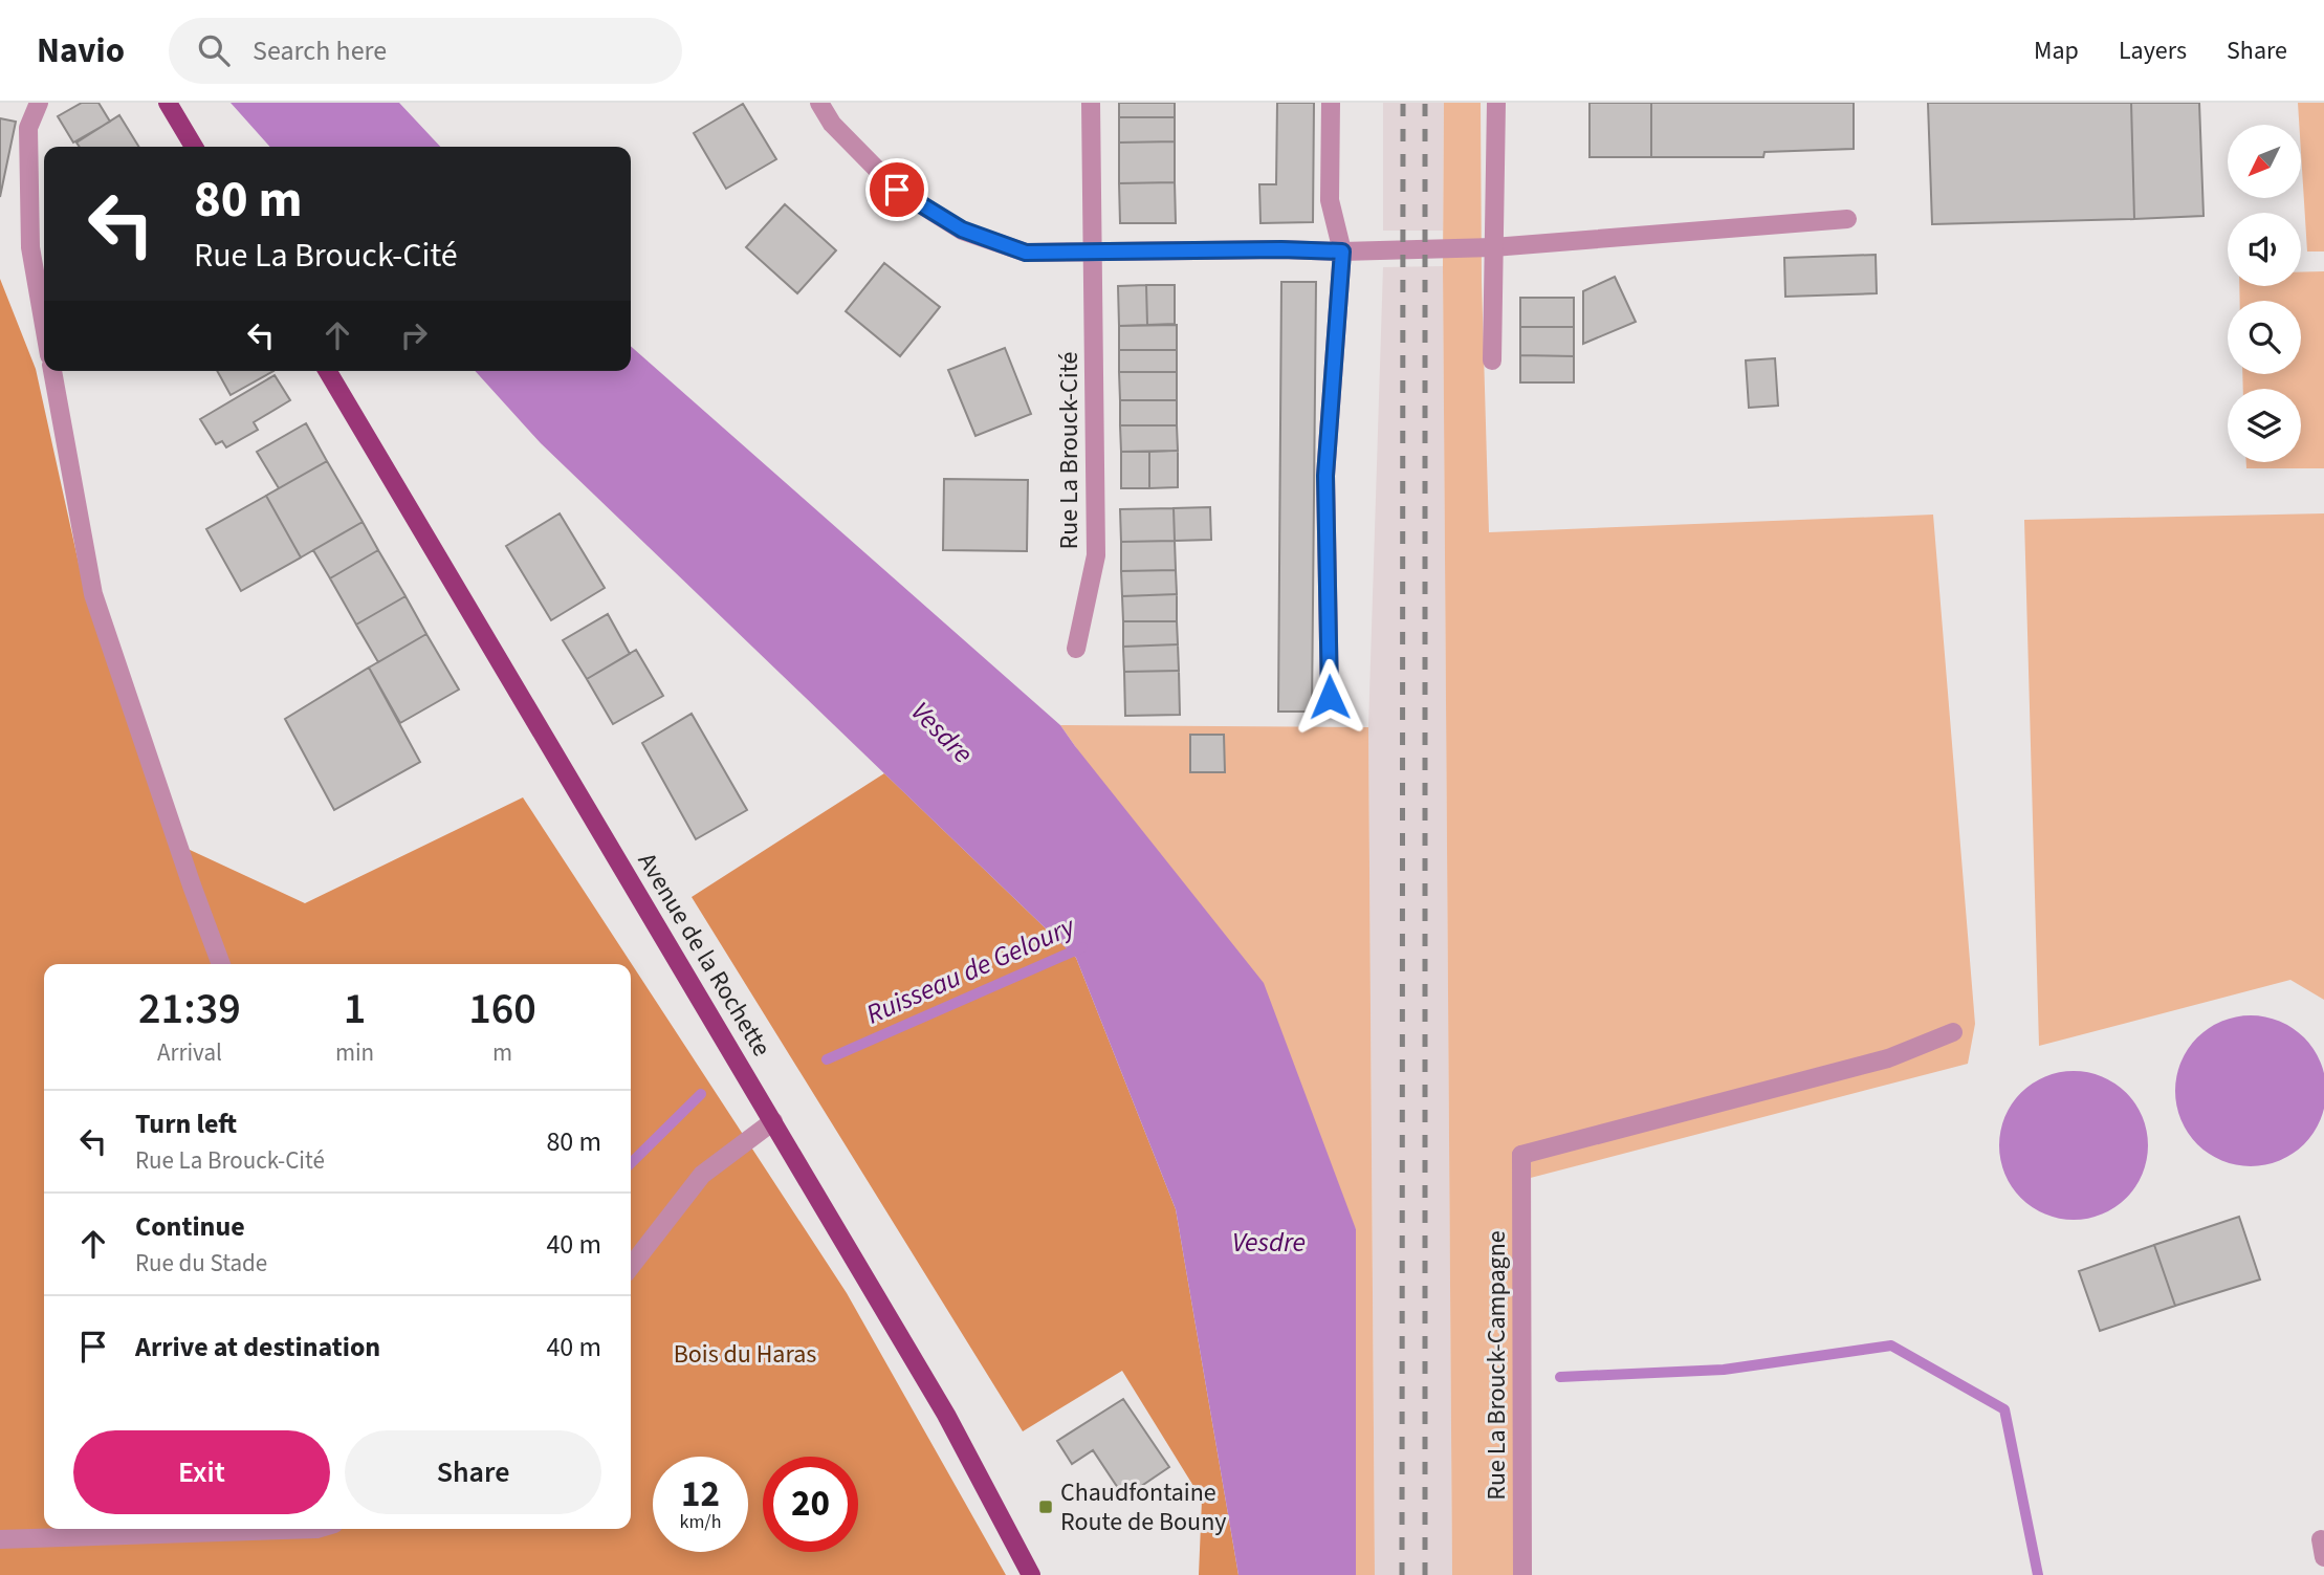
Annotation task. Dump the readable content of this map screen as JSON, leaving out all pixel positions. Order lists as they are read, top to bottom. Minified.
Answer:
{"streets":{"main road":["Avenue de la Rochette"],"street":["Rue La Brouck-Cité","Rue La Brouck-Campagne"]},"water":["Vesdre","Ruisseau de Geloury"],"parks":["Bois du Haras"],"places":{"transit":["Chaudfontaine Route de Bouny"]},"north":"bottom left","page":{"header":"Navio","search":"Search here","nav":["Map","Layers","Share"],"turn":["80 m","Rue La Brouck-Cité"],"eta":["21:39","Arrival","1","min","160","m"],"list":[{"name":"Turn left","note":"Rue La Brouck-Cité","value":"80 m"},{"name":"Continue","note":"Rue du Stade","value":"40 m"},{"name":"Arrive at destination","value":"40 m"}],"buttons":["Exit","Share"],"speed":"12 km/h","limit":"20"}}
